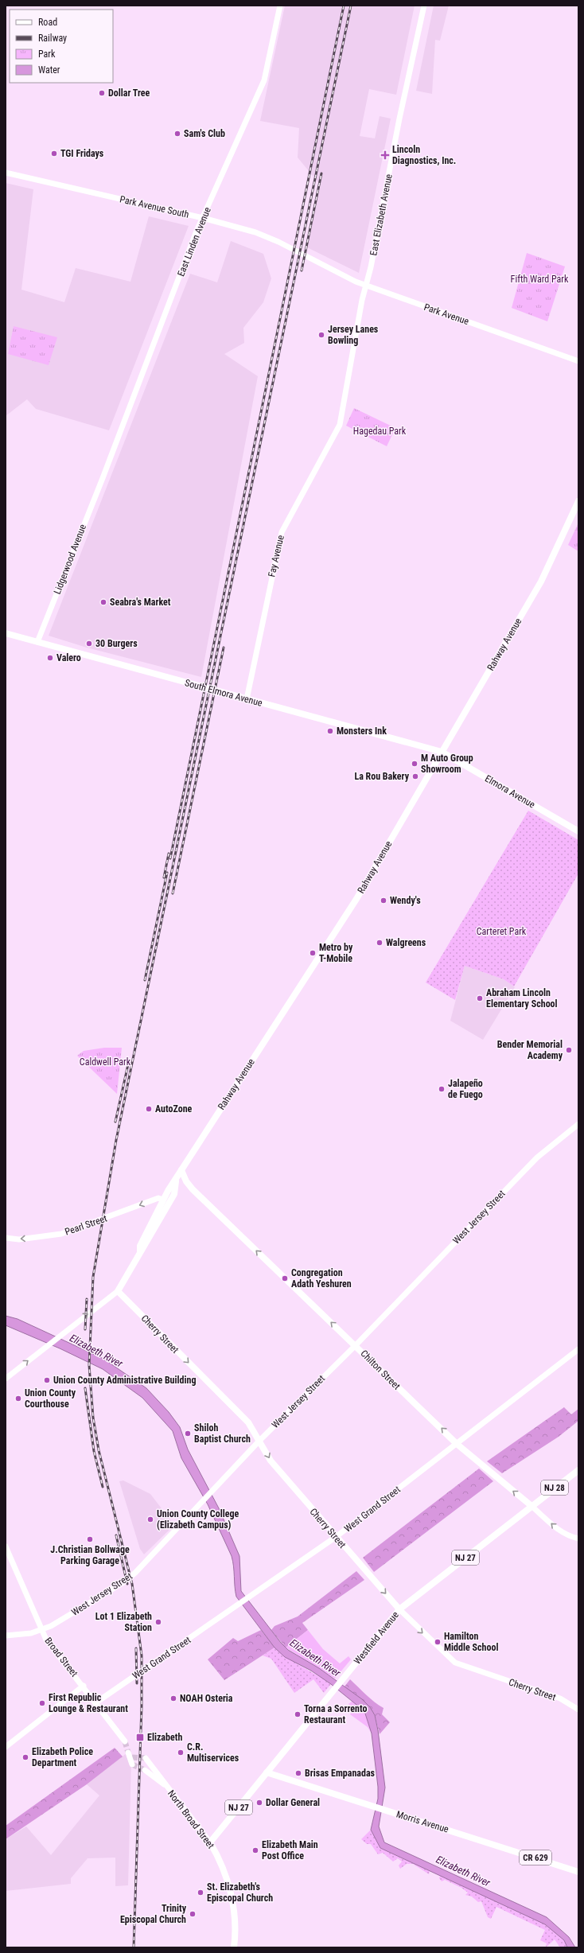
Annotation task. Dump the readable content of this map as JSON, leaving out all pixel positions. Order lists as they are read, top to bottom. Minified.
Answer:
{"streets":{"main road":["Rahway Avenue","South Elmora Avenue","Elmora Avenue","Cherry Street","Chilton Street","NJ 28","NJ 27","Westfield Avenue","North Broad Street","Morris Avenue","CR 629"],"street":["Park Avenue South","East Elizabeth Avenue","East Linden Avenue","Park Avenue","Fay Avenue","Lidgerwood Avenue","West Jersey Street","Pearl Street","West Grand Street","Broad Street"]},"crossings":[["Park Avenue South","East Linden Avenue"],["Park Avenue South","Park Avenue"],["East Elizabeth Avenue","Park Avenue"],["East Elizabeth Avenue","Fay Avenue"],["East Linden Avenue","Lidgerwood Avenue"],["Fay Avenue","South Elmora Avenue"],["Lidgerwood Avenue","South Elmora Avenue"],["Rahway Avenue","South Elmora Avenue"],["Rahway Avenue","Elmora Avenue"],["Rahway Avenue","Pearl Street"],["Rahway Avenue","Cherry Street"],["Rahway Avenue","Chilton Street"],["South Elmora Avenue","Elmora Avenue"],["West Jersey Street","Cherry Street"],["West Jersey Street","Chilton Street"],["West Jersey Street","Broad Street"],["Cherry Street","West Grand Street"],["Cherry Street","Westfield Avenue"],["Chilton Street","West Grand Street"],["Chilton Street","Westfield Avenue"],["West Grand Street","Broad Street"],["Westfield Avenue","North Broad Street"],["Westfield Avenue","Morris Avenue"]],"one_way":["Pearl Street","Cherry Street","Chilton Street"],"water":["Elizabeth River"],"parks":["Fifth Ward Park","Hagedau Park","Carteret Park","Caldwell Park"],"places":{"other":["Dollar Tree","Sam's Club","TGI Fridays","Jersey Lanes Bowling","Seabra's Market","30 Burgers","Valero","Monsters Ink","M Auto Group Showroom","La Rou Bakery","Wendy's","Walgreens","Metro by T-Mobile","Abraham Lincoln Elementary School","Bender Memorial Academy","Jalapeño de Fuego","AutoZone","Congregation Adath Yeshuren","Union County Administrative Building","Union County Courthouse","Shiloh Baptist Church","Union County College (Elizabeth Campus)","J.Christian Bollwage Parking Garage","Lot 1 Elizabeth Station","Hamilton Middle School","NOAH Osteria","First Republic Lounge & Restaurant","Torna a Sorrento Restaurant","C.R. Multiservices","Elizabeth Police Department","Brisas Empanadas","Dollar General","Elizabeth Main Post Office","St. Elizabeth's Episcopal Church","Trinity Episcopal Church"],"health":["Lincoln Diagnostics, Inc."],"transit":["Elizabeth"]},"legend":["Road","Railway","Park","Water"]}
